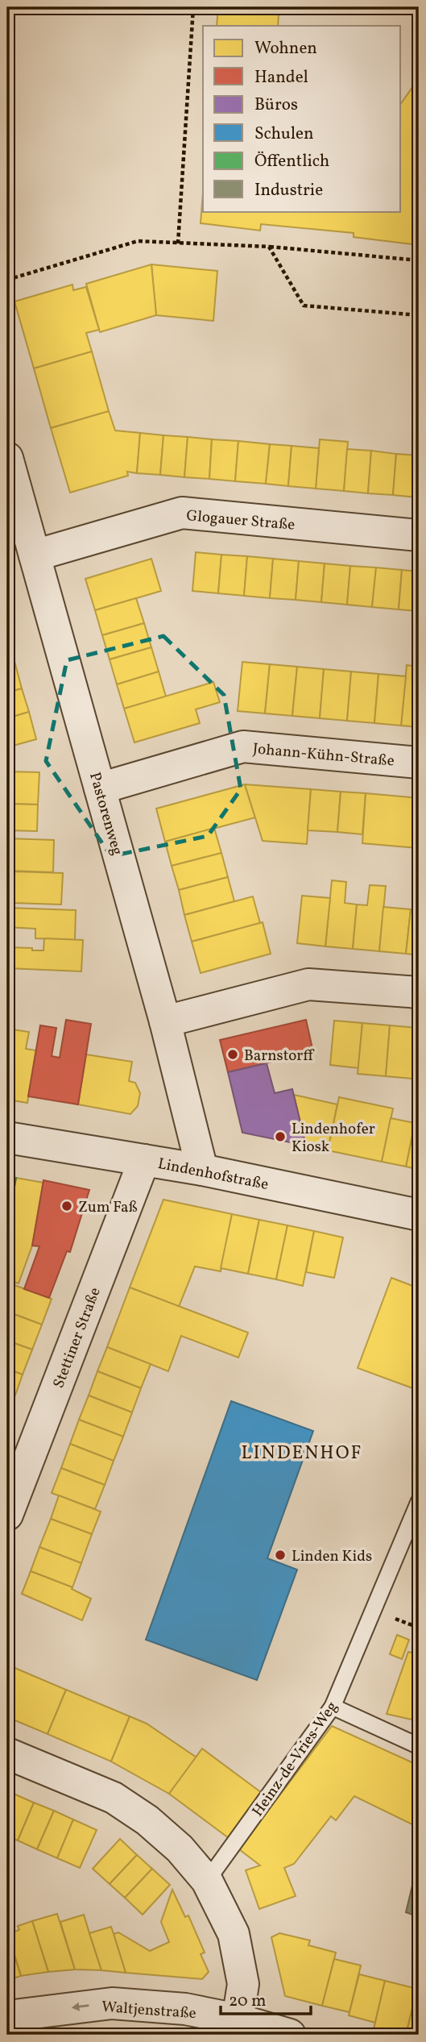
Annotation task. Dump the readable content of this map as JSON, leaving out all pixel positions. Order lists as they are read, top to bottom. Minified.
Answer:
{"streets":{"street":["Glogauer Straße","Johann-Kühn-Straße","Pastorenweg","Lindenhofstraße","Stettiner Straße","Waltjenstraße"],"lane":["Heinz-de-Vries-Weg"]},"crossings":[["Glogauer Straße","Pastorenweg"],["Johann-Kühn-Straße","Pastorenweg"],["Pastorenweg","Lindenhofstraße"],["Lindenhofstraße","Stettiner Straße"]],"one_way":["Waltjenstraße"],"districts":["LINDENHOF"],"places":["Barnstorff","Lindenhofer Kiosk","Zum Faß","Linden Kids"],"legend":["Wohnen","Handel","Büros","Schulen","Öffentlich","Industrie"],"scale_bar":"20 m"}
